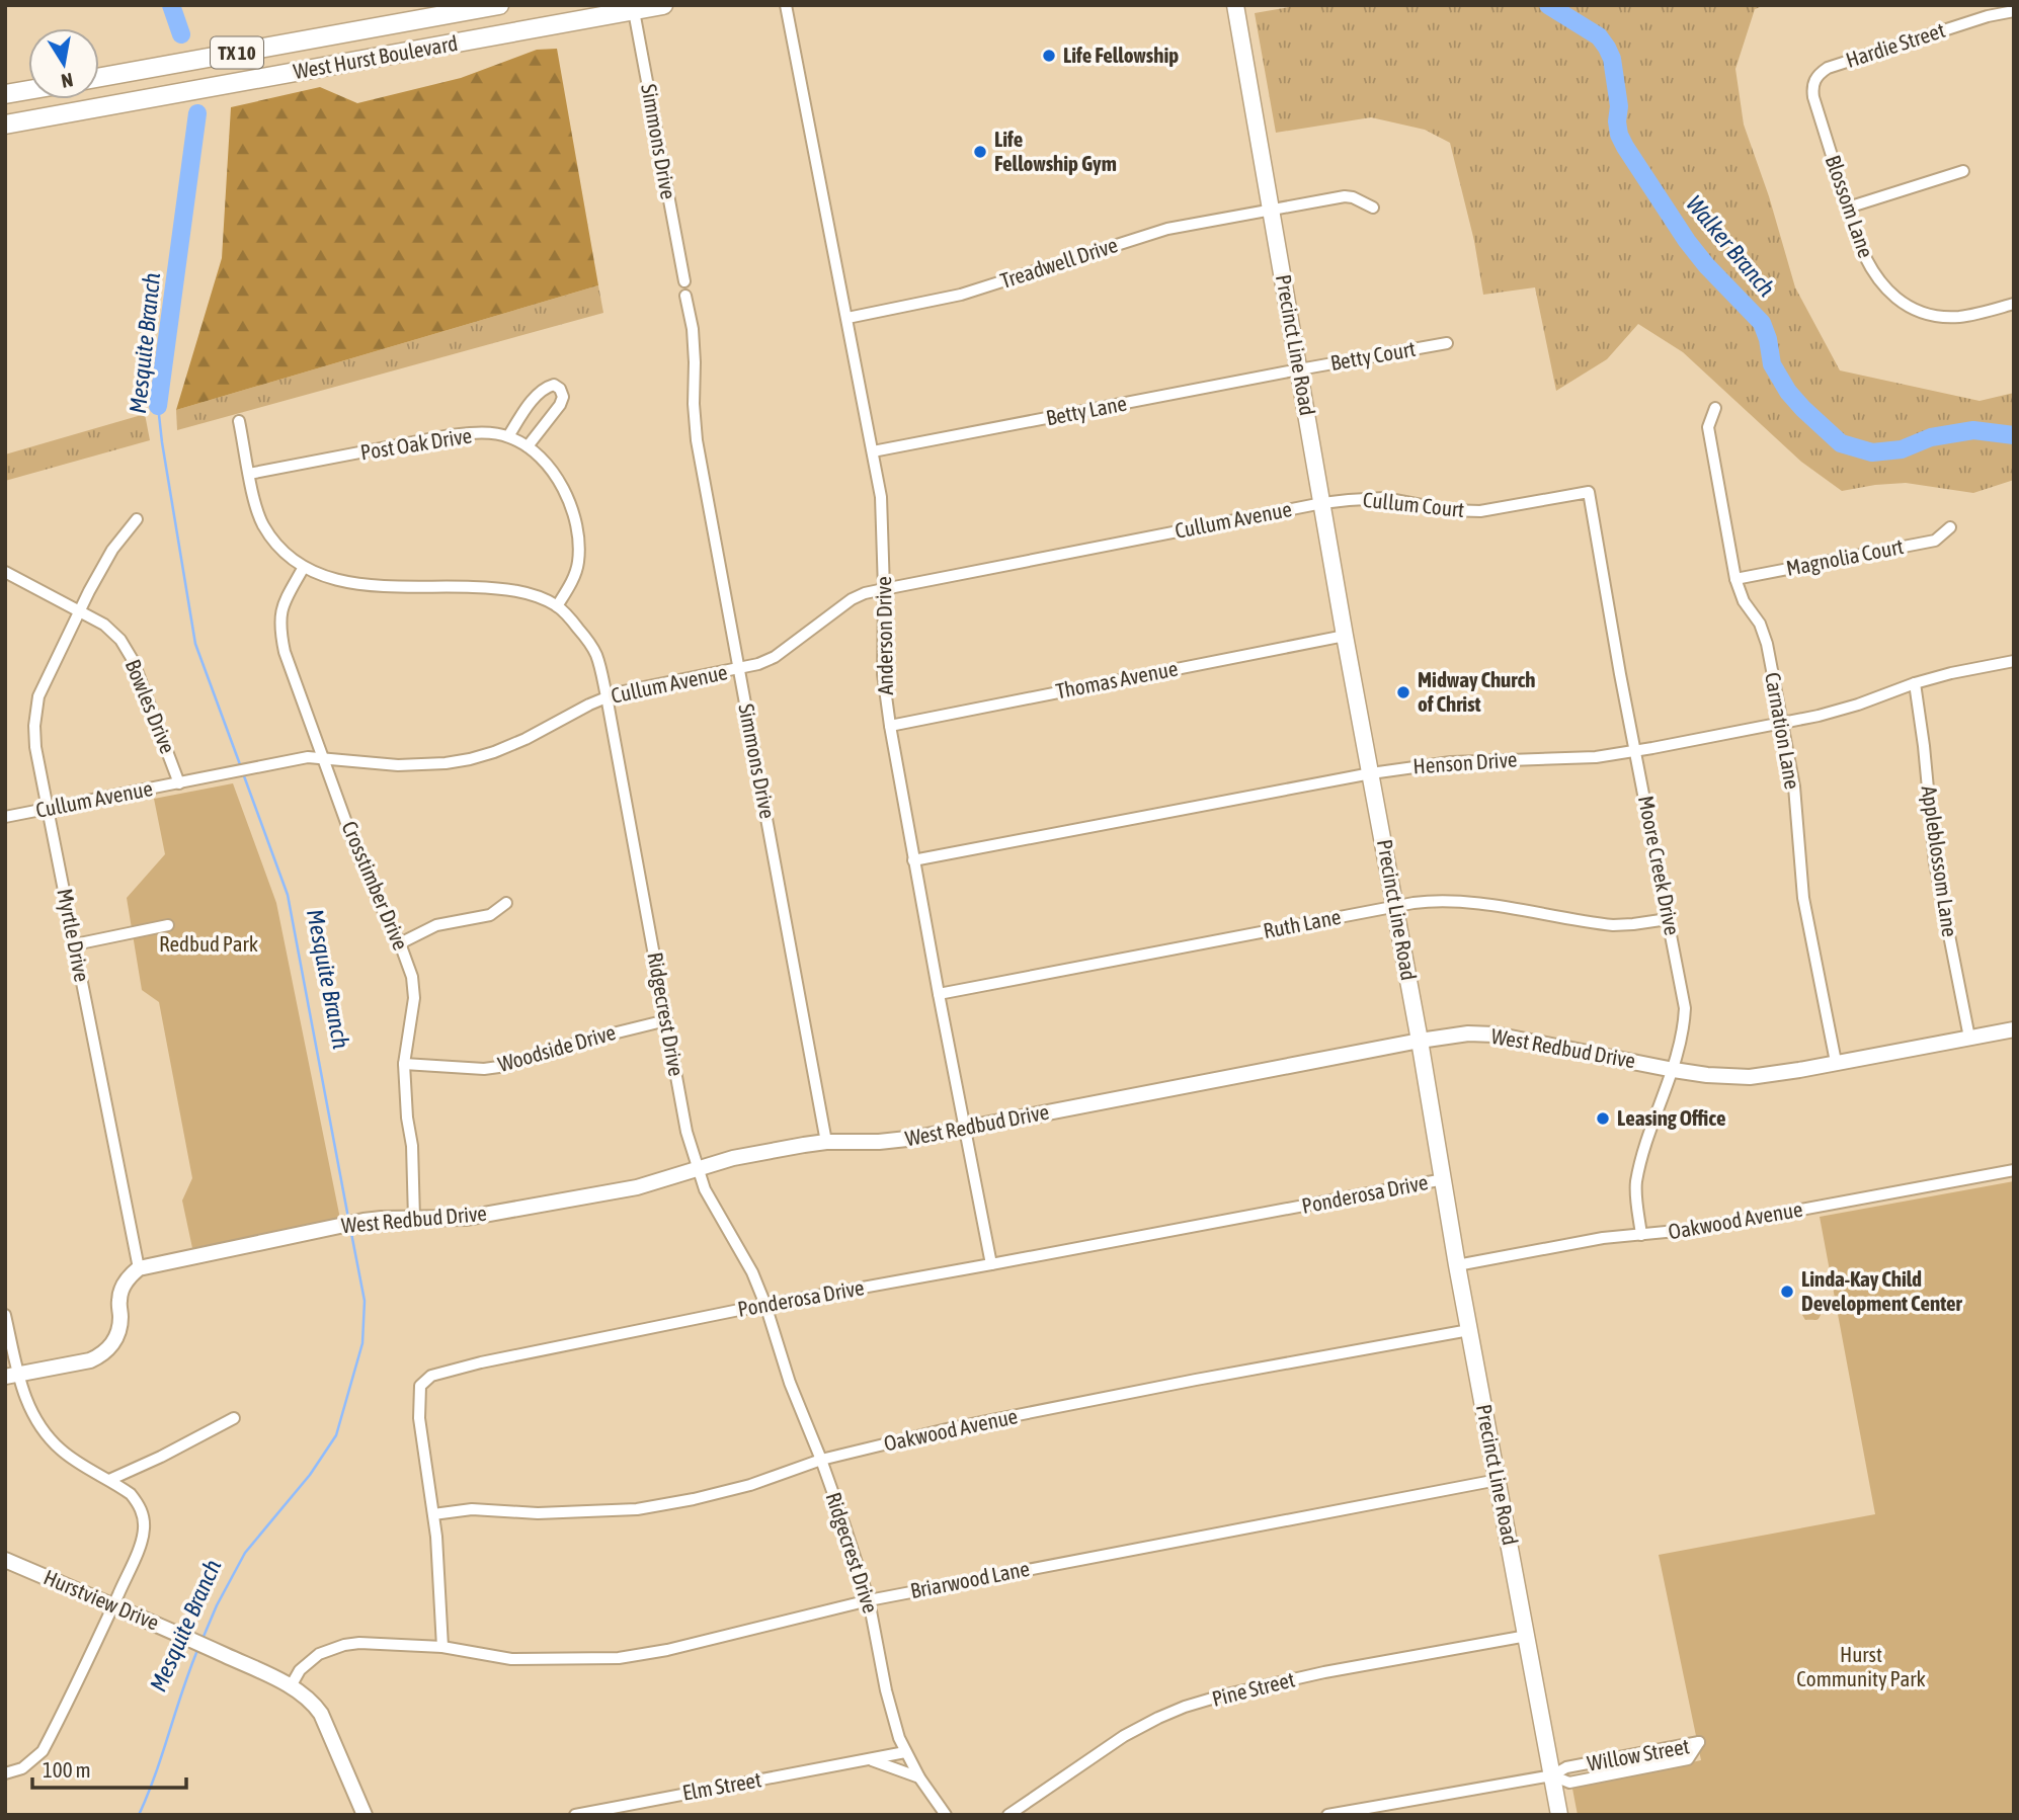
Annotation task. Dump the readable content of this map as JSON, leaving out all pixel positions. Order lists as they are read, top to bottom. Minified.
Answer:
{"streets":{"main road":["TX 10","West Hurst Boulevard","Precinct Line Road"],"street":["Hardie Street","Simmons Drive","Blossom Lane","Treadwell Drive","Betty Court","Betty Lane","Post Oak Drive","Cullum Court","Cullum Avenue","Magnolia Court","Anderson Drive","Thomas Avenue","Bowles Drive","Carnation Lane","Henson Drive","Appleblossom Lane","Moore Creek Drive","Crosstimber Drive","Ruth Lane","Myrtle Drive","Ridgecrest Drive","Woodside Drive","West Redbud Drive","Ponderosa Drive","Oakwood Avenue","Briarwood Lane","Hurstview Drive","Pine Street","Willow Street","Elm Street"]},"crossings":[["Hardie Street","Blossom Lane"],["West Hurst Boulevard","Simmons Drive"],["Simmons Drive","Cullum Avenue"],["Simmons Drive","West Redbud Drive"],["Treadwell Drive","Precinct Line Road"],["Treadwell Drive","Anderson Drive"],["Precinct Line Road","Betty Court"],["Precinct Line Road","Betty Lane"],["Precinct Line Road","Cullum Court"],["Precinct Line Road","Cullum Avenue"],["Precinct Line Road","Thomas Avenue"],["Precinct Line Road","Henson Drive"],["Precinct Line Road","Ruth Lane"],["Precinct Line Road","West Redbud Drive"],["Precinct Line Road","Ponderosa Drive"],["Precinct Line Road","Oakwood Avenue"],["Precinct Line Road","Briarwood Lane"],["Precinct Line Road","Pine Street"],["Precinct Line Road","Willow Street"],["Betty Court","Betty Lane"],["Betty Lane","Anderson Drive"],["Post Oak Drive","Ridgecrest Drive"],["Cullum Court","Cullum Avenue"],["Cullum Court","Moore Creek Drive"],["Cullum Avenue","Anderson Drive"],["Cullum Avenue","Bowles Drive"],["Cullum Avenue","Crosstimber Drive"],["Cullum Avenue","Myrtle Drive"],["Cullum Avenue","Ridgecrest Drive"],["Magnolia Court","Carnation Lane"],["Anderson Drive","Thomas Avenue"],["Anderson Drive","Henson Drive"],["Anderson Drive","Ruth Lane"],["Anderson Drive","West Redbud Drive"],["Anderson Drive","Ponderosa Drive"],["Bowles Drive","Myrtle Drive"],["Carnation Lane","Henson Drive"],["Carnation Lane","West Redbud Drive"],["Henson Drive","Appleblossom Lane"],["Henson Drive","Moore Creek Drive"],["Appleblossom Lane","West Redbud Drive"],["Moore Creek Drive","Ruth Lane"],["Moore Creek Drive","West Redbud Drive"],["Moore Creek Drive","Oakwood Avenue"],["Crosstimber Drive","Ridgecrest Drive"],["Crosstimber Drive","Woodside Drive"],["Crosstimber Drive","West Redbud Drive"],["Myrtle Drive","West Redbud Drive"],["Ridgecrest Drive","Woodside Drive"],["Ridgecrest Drive","West Redbud Drive"],["Ridgecrest Drive","Ponderosa Drive"],["Ridgecrest Drive","Oakwood Avenue"],["Ridgecrest Drive","Briarwood Lane"],["Ridgecrest Drive","Elm Street"],["Ponderosa Drive","Oakwood Avenue"],["Ponderosa Drive","Briarwood Lane"],["Briarwood Lane","Hurstview Drive"]],"water":["Walker Branch","Mesquite Branch"],"parks":["Redbud Park","Hurst Community Park"],"places":["Life Fellowship","Life Fellowship Gym","Midway Church of Christ","Leasing Office","Linda-Kay Child Development Center"],"scale_bar":"100 m","north":"bottom"}
